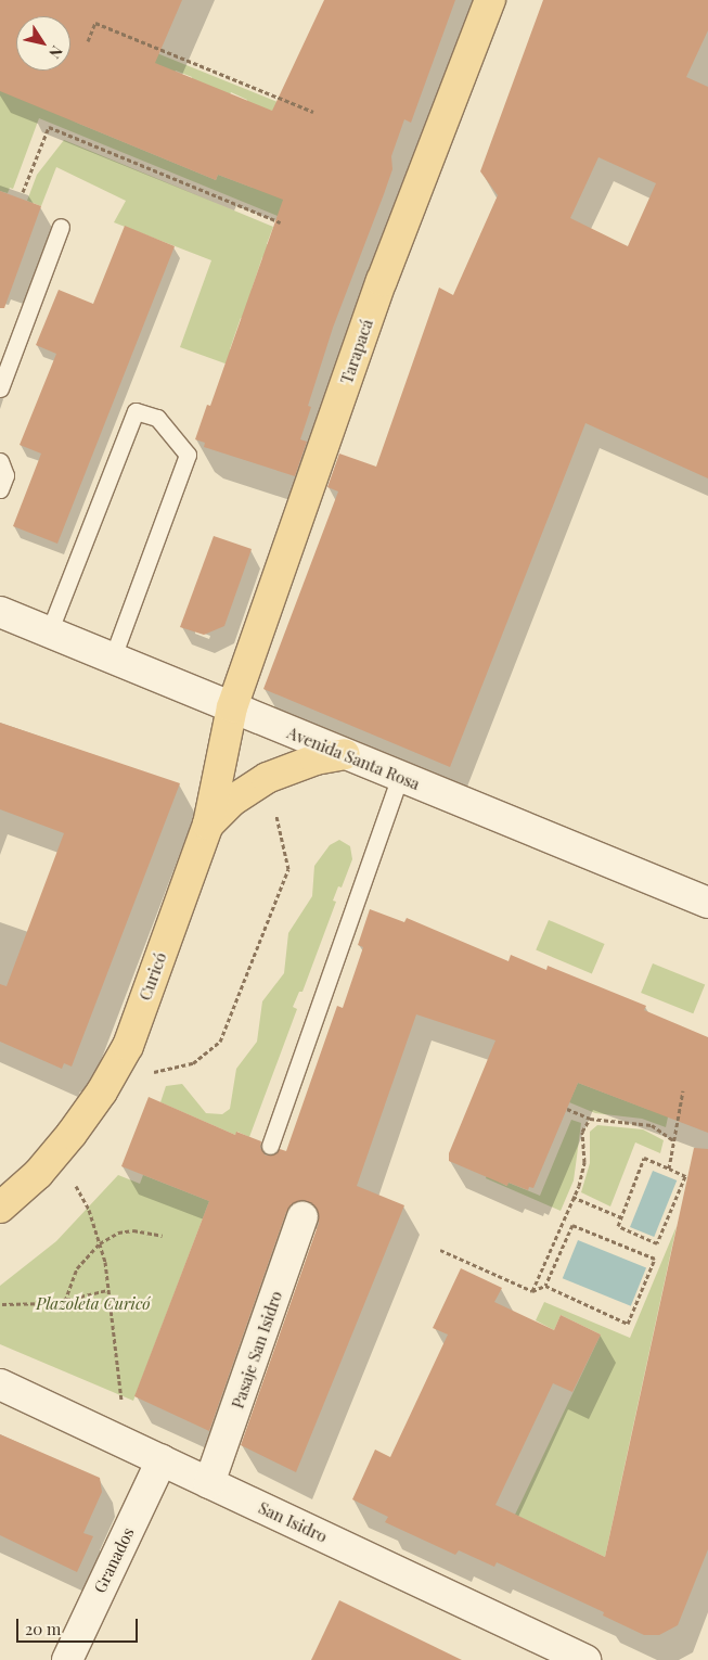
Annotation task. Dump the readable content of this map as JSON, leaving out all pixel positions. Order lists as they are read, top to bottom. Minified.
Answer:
{"streets":{"main road":["Tarapacá","Curicó"],"street":["Avenida Santa Rosa","Pasaje San Isidro","San Isidro","Granados"]},"crossings":[["Tarapacá","Avenida Santa Rosa"],["Tarapacá","Curicó"],["Avenida Santa Rosa","Curicó"],["Pasaje San Isidro","San Isidro"],["San Isidro","Granados"]],"parks":["Plazoleta Curicó"],"scale_bar":"20 m","north":"bottom right"}
